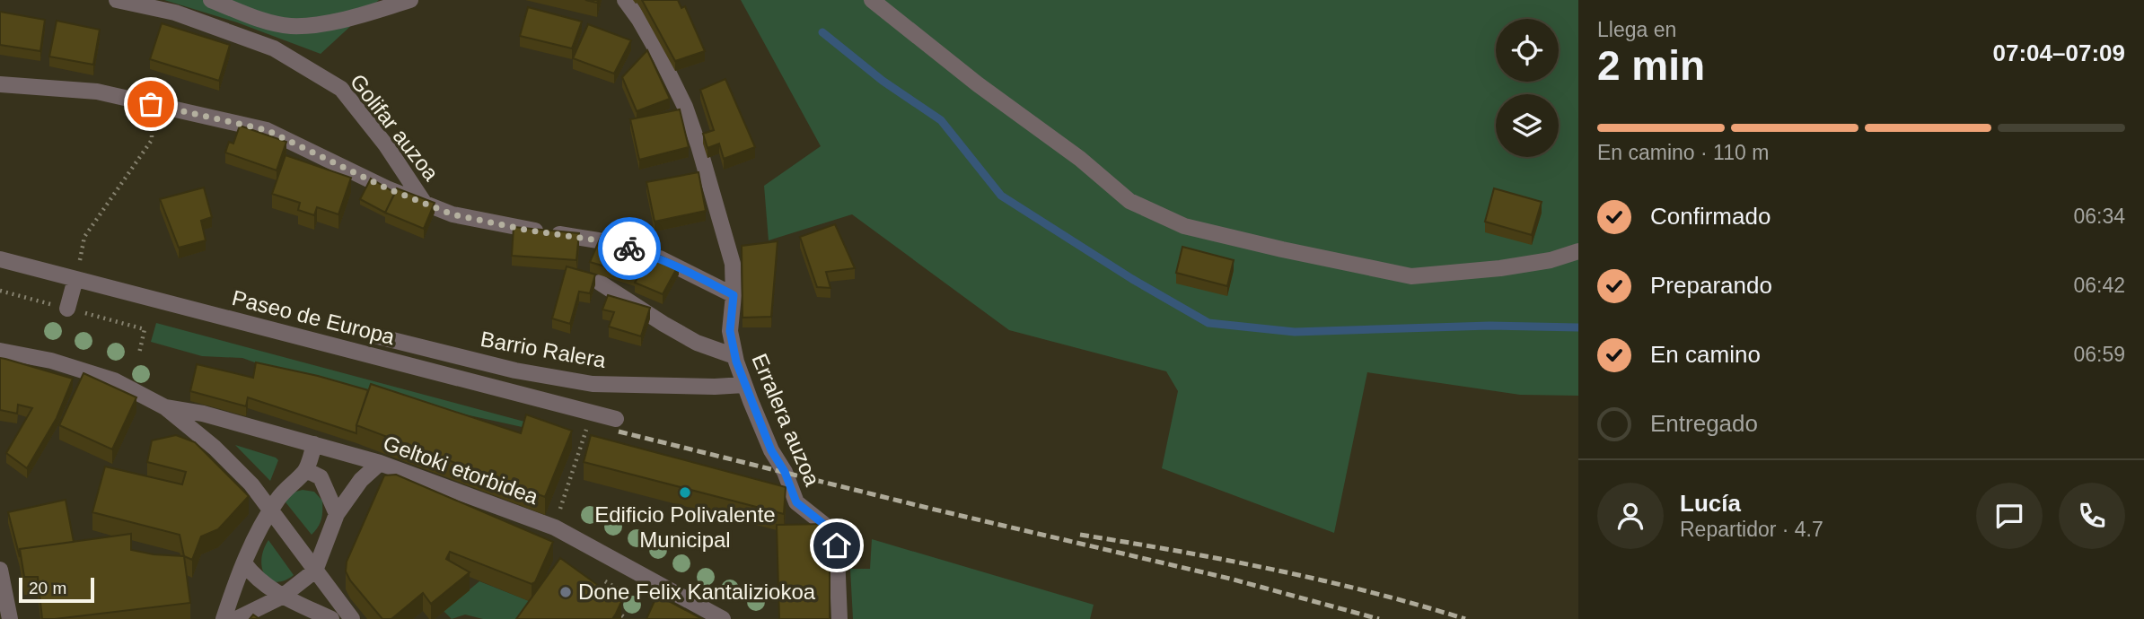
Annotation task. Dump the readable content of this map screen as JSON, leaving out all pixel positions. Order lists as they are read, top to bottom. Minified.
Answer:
{"streets":{"street":["Golifar auzoa","Paseo de Europa","Barrio Ralera","Erralera auzoa","Geltoki etorbidea"]},"crossings":[["Barrio Ralera","Erralera auzoa"]],"places":["Edificio Polivalente Municipal","Done Felix Kantaliziokoa"],"scale_bar":"20 m","page":{"heading":["2 min","Llega en","07:04–07:09"],"panel":["Lucía","Repartidor · 4.7"],"bar":"En camino · 110 m","list":[["Confirmado","06:34"],["Preparando","06:42"],["En camino","06:59"],"Entregado"],"scale":"20 m"}}
